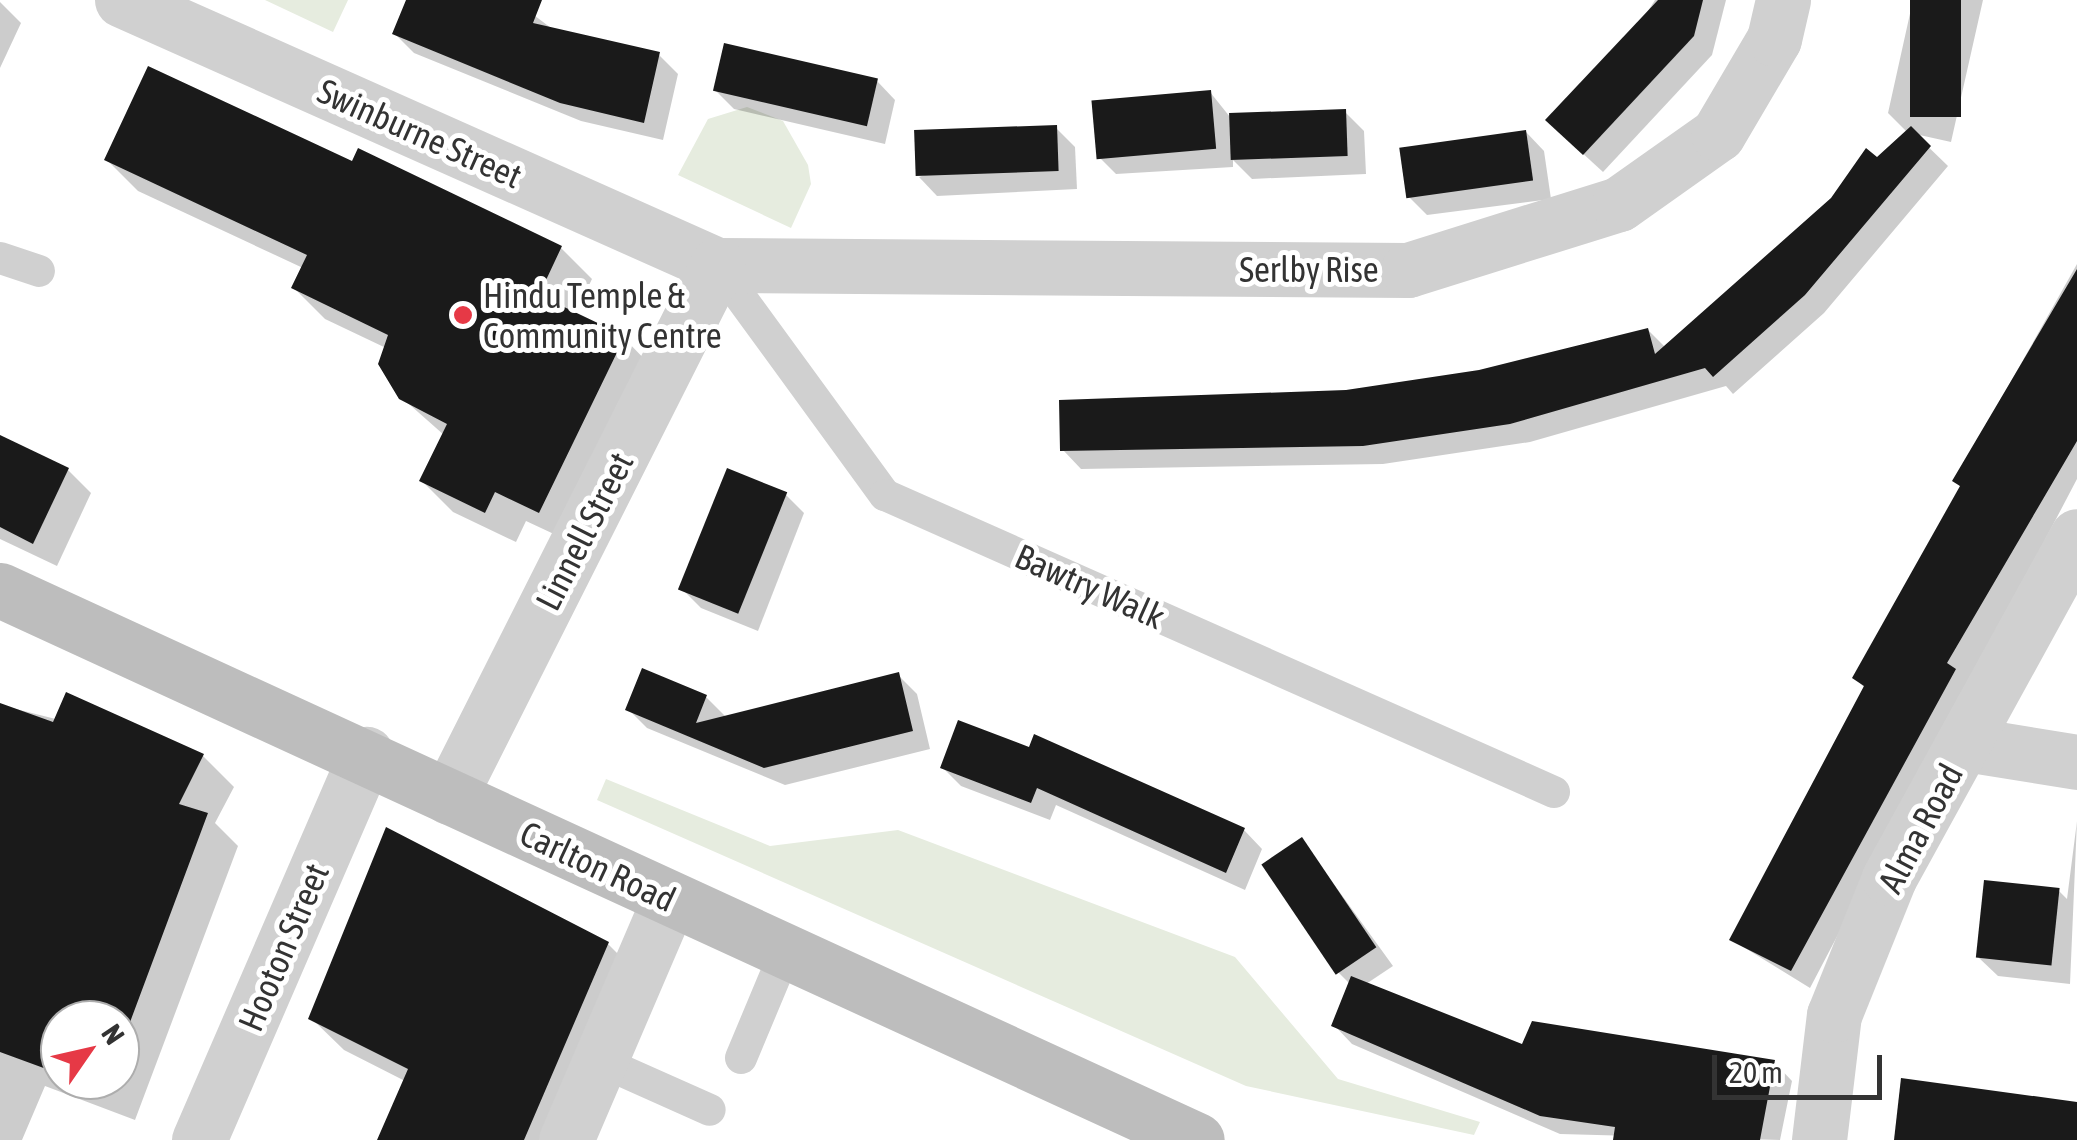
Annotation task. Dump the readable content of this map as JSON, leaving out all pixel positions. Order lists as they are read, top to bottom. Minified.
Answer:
{"streets":{"main road":["Carlton Road"],"street":["Swinburne Street","Serlby Rise","Linnell Street","Alma Road","Hooton Street"],"lane":["Bawtry Walk"]},"crossings":[["Swinburne Street","Serlby Rise"],["Swinburne Street","Linnell Street"],["Swinburne Street","Bawtry Walk"],["Serlby Rise","Linnell Street"],["Serlby Rise","Bawtry Walk"],["Linnell Street","Bawtry Walk"],["Linnell Street","Carlton Road"],["Carlton Road","Hooton Street"]],"places":["Hindu Temple & Community Centre"],"scale_bar":"20 m","north":"top right"}
